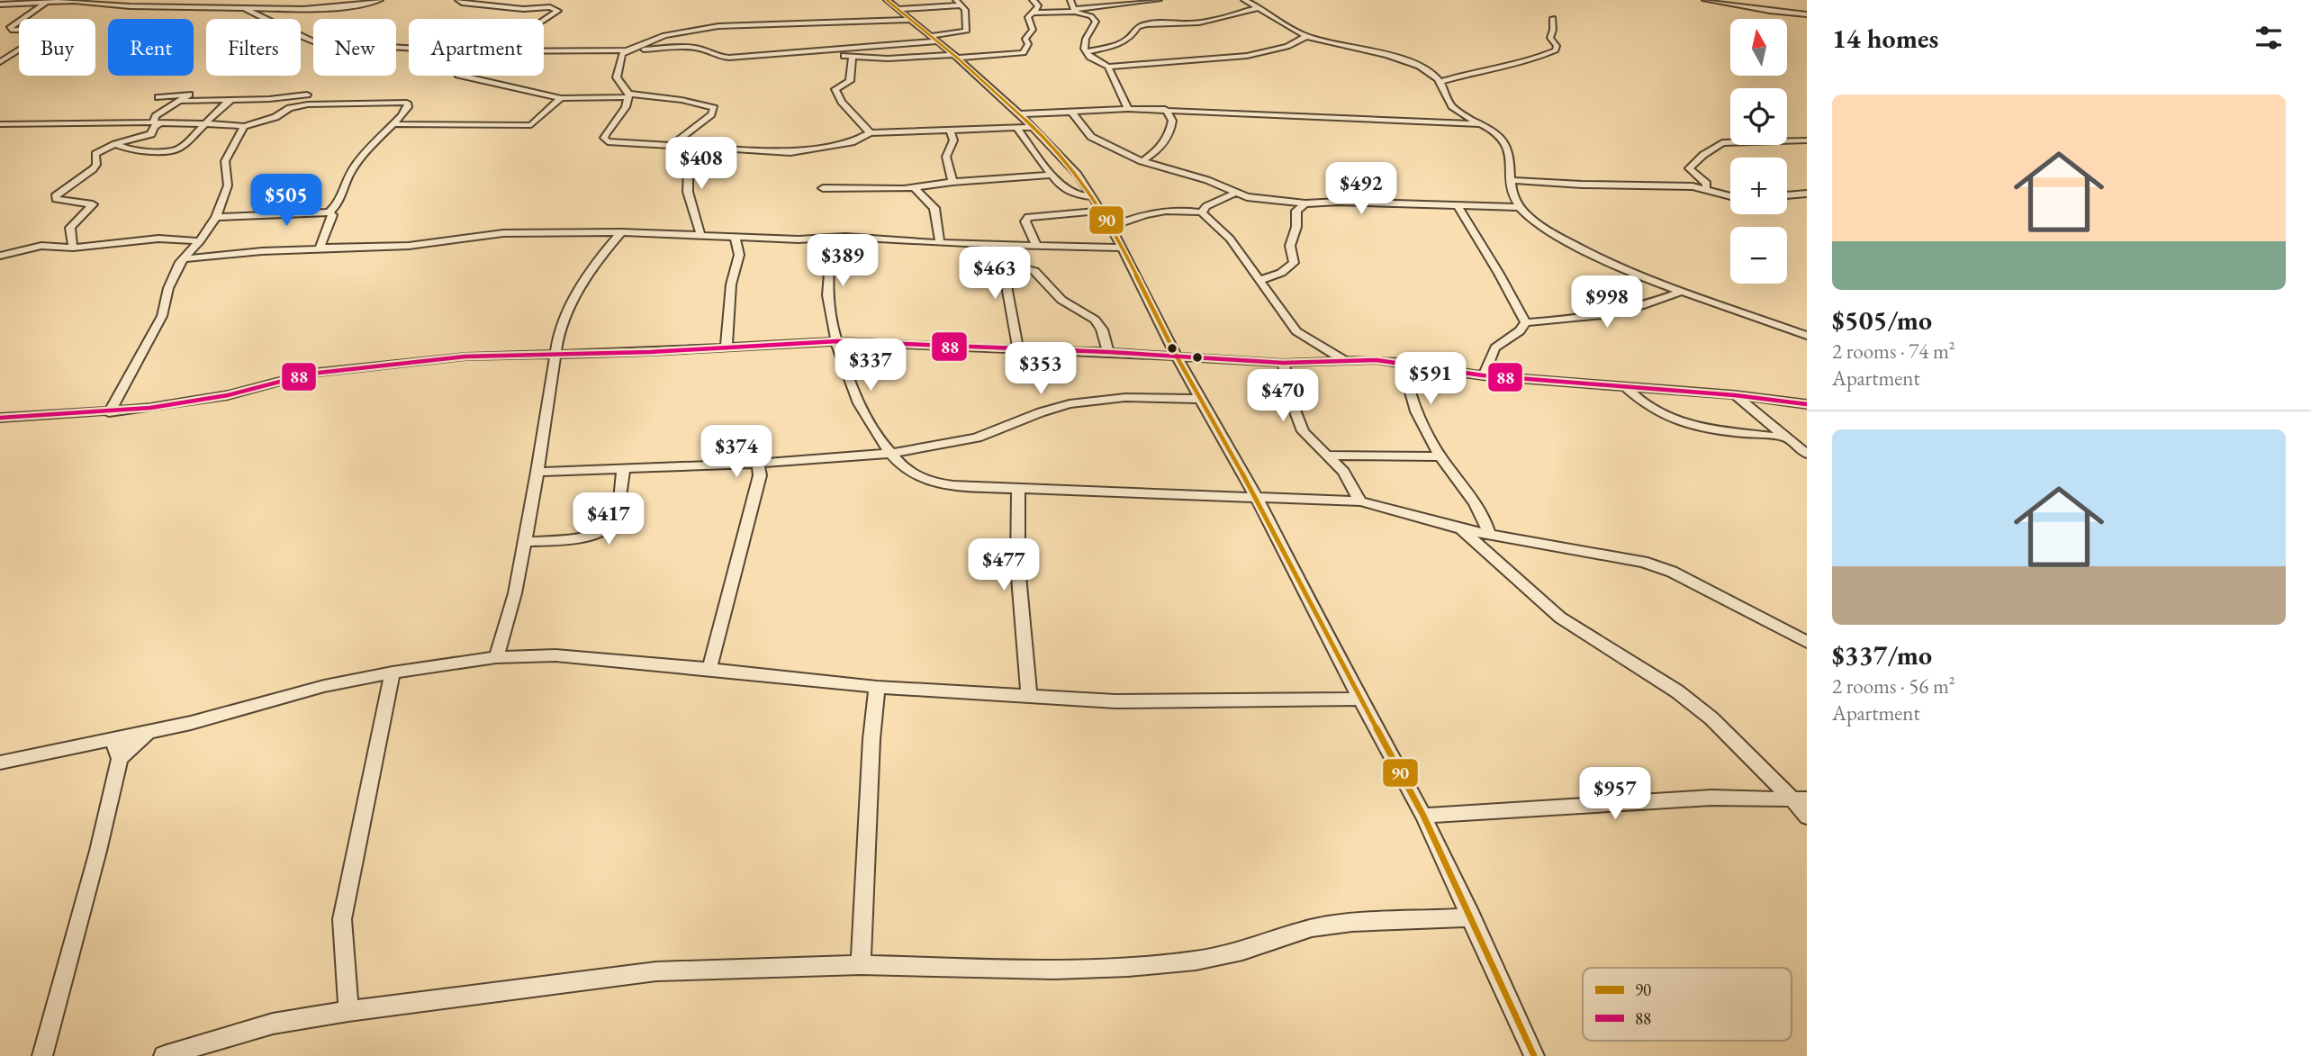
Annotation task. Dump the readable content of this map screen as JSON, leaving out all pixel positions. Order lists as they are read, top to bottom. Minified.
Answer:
{"lines":["transit line 90","transit line 88"],"legend":["90","88"],"north":"top","page":{"heading":"14 homes","map_buttons":["+","−"],"chip":["Buy","Rent","Filters","New","Apartment"],"list":[{"name":"$505/mo","note":"2 rooms · 74 m² · Apartment"},{"name":"$337/mo","note":"2 rooms · 56 m² · Apartment"}],"price":["$408","$492","$505","$389","$463","$998","$337","$353","$591","$470","$374","$417","$477","$957"]}}
